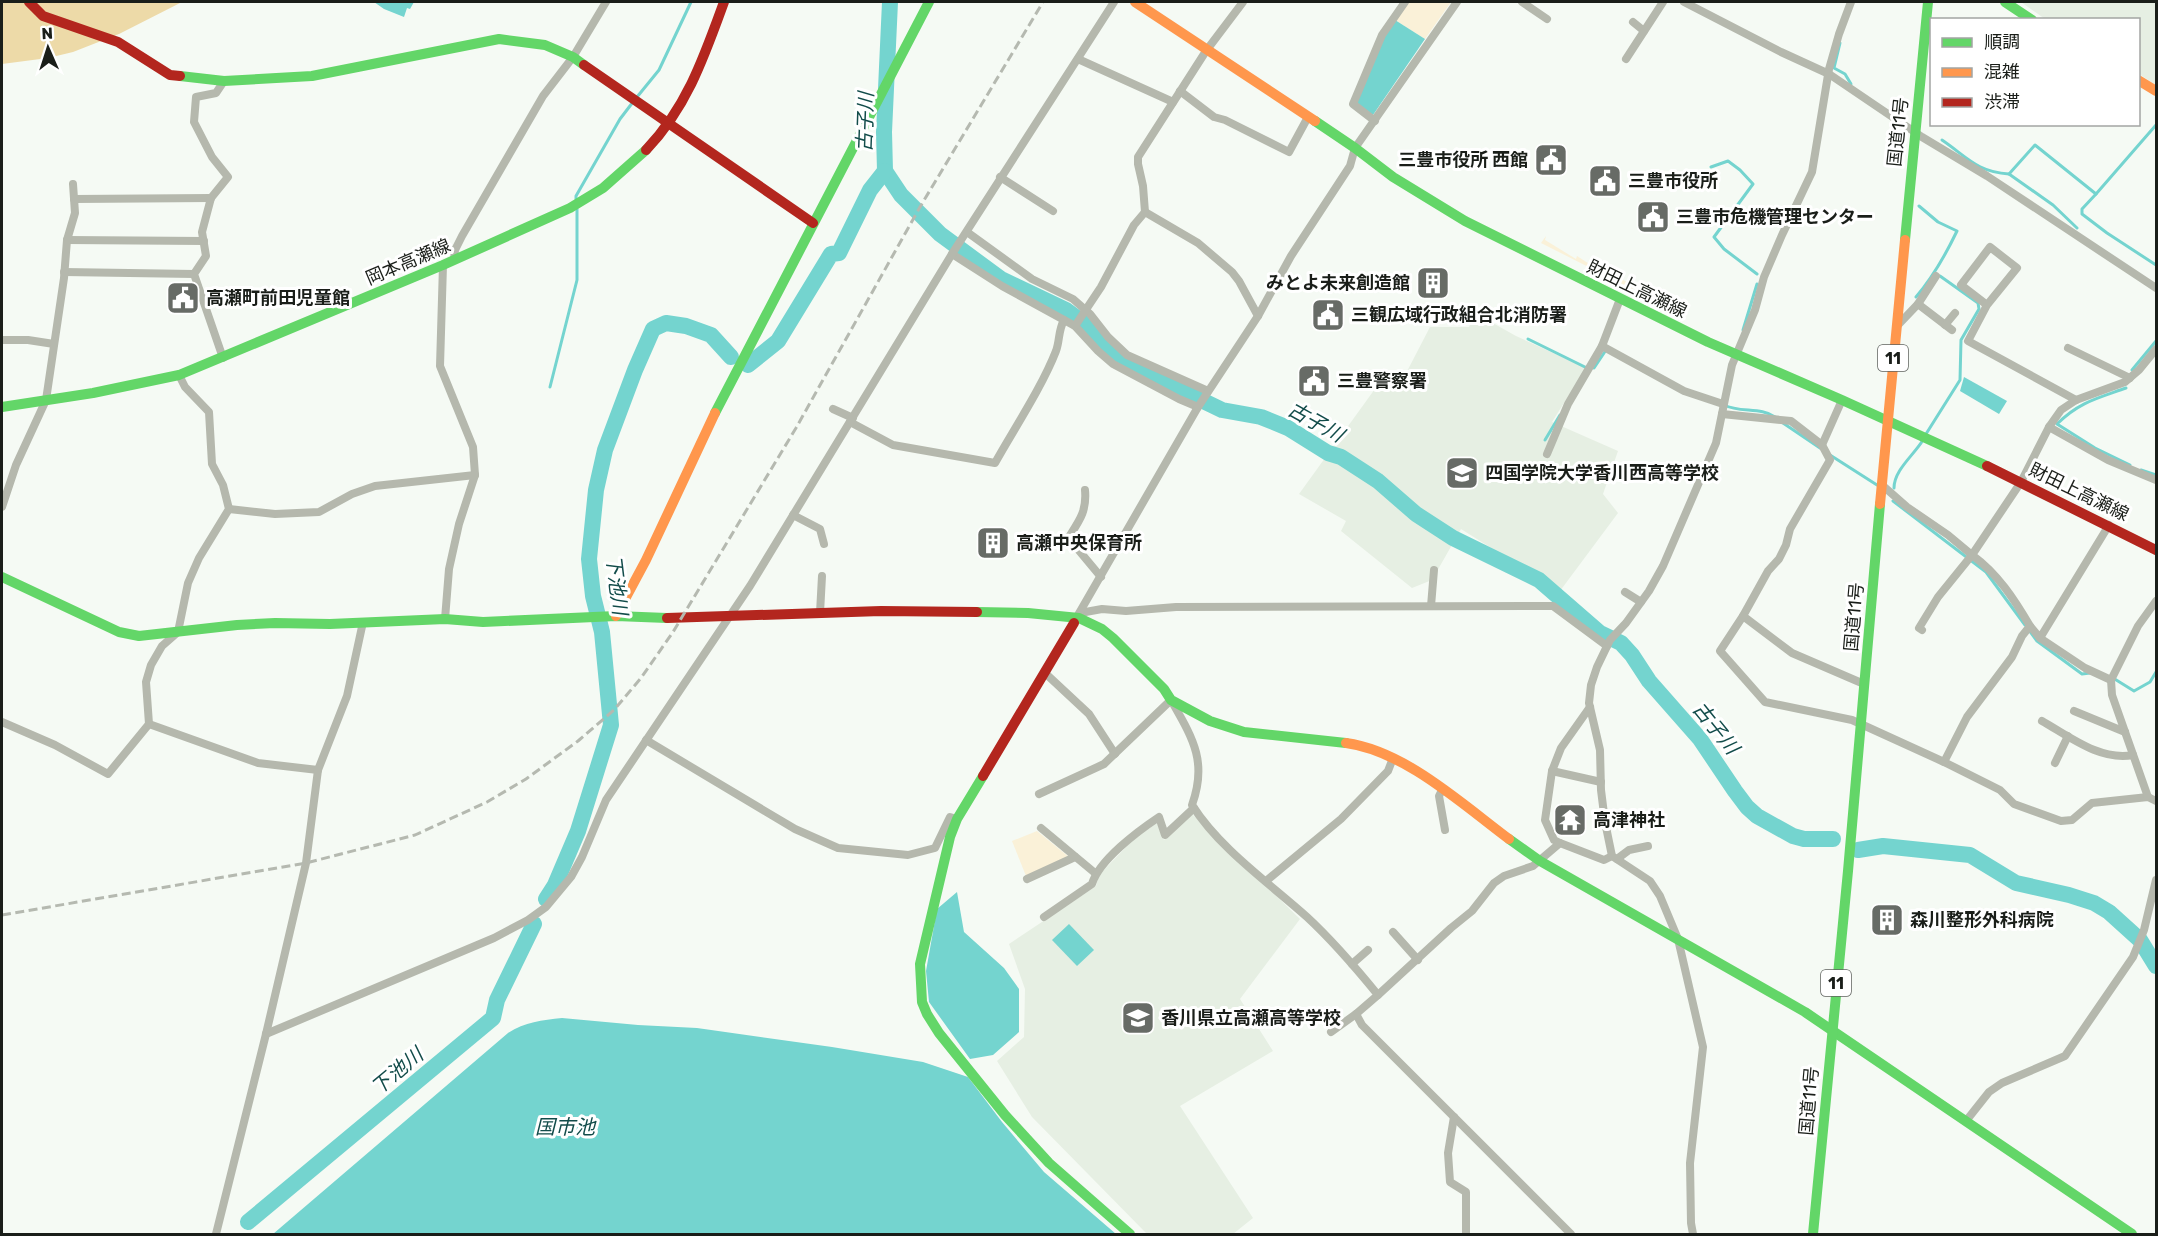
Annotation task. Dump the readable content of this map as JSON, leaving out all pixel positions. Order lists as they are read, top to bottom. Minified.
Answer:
{"streets":{"main road":["国道11号","岡本高瀬線","財田上高瀬線","11"]},"crossings":[["国道11号","財田上高瀬線"]],"water":["古子川","下池川","国市池"],"places":{"public building":["三豊市役所 西館","三豊市役所","三豊市危機管理センター","高瀬町前田児童館","三観広域行政組合北消防署","三豊警察署"],"building":["みとよ未来創造館","高瀬中央保育所","森川整形外科病院"],"school or university":["四国学院大学香川西高等学校","香川県立高瀬高等学校"],"temple":["高津神社"]},"legend":["順調","混雑","渋滞"],"north":"top"}
